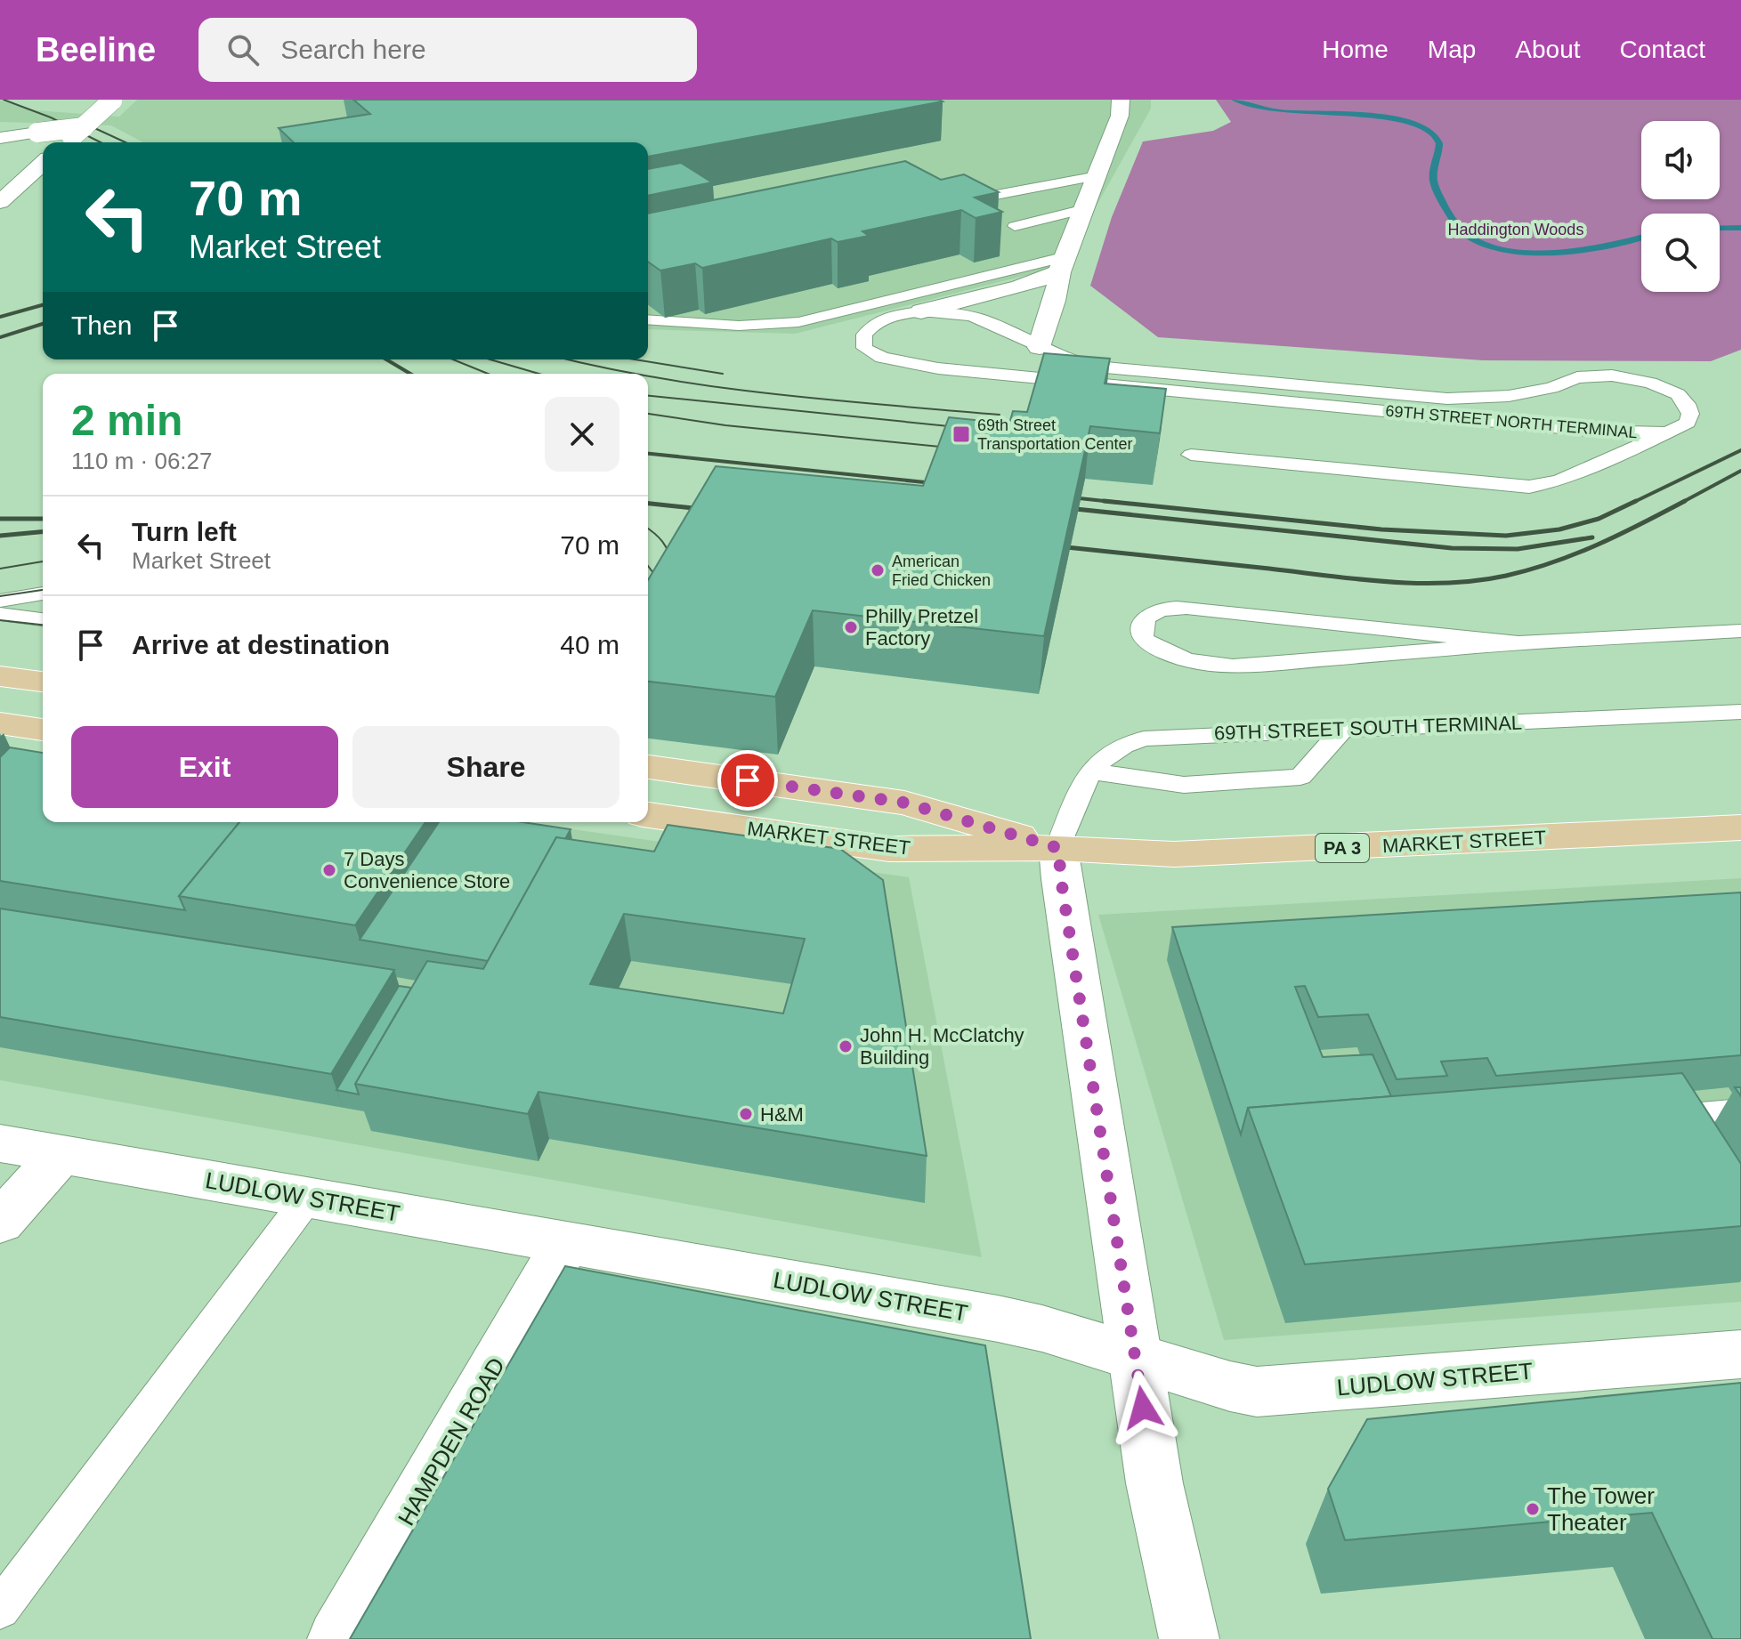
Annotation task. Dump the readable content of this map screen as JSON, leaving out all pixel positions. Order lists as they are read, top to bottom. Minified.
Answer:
{"streets":{"main road":["MARKET STREET","PA 3"],"street":["LUDLOW STREET","HAMPDEN ROAD"],"lane":["69TH STREET NORTH TERMINAL","69TH STREET SOUTH TERMINAL"]},"crossings":[["69TH STREET SOUTH TERMINAL","MARKET STREET"],["LUDLOW STREET","HAMPDEN ROAD"]],"parks":["Haddington Woods"],"places":{"transit":["69th Street Transportation Center"],"other":["American Fried Chicken","Philly Pretzel Factory","7 Days Convenience Store","John H. McClatchy Building","H&M","The Tower Theater"]},"page":{"header":"Beeline","search":"Search here","nav":["Home","Map","About","Contact"],"turn":["70 m","Market Street"],"then":"Then","heading":["2 min","110 m · 06:27"],"list":[{"name":"Turn left","note":"Market Street","value":"70 m"},{"name":"Arrive at destination","value":"40 m"}],"buttons":["Exit","Share"]}}
